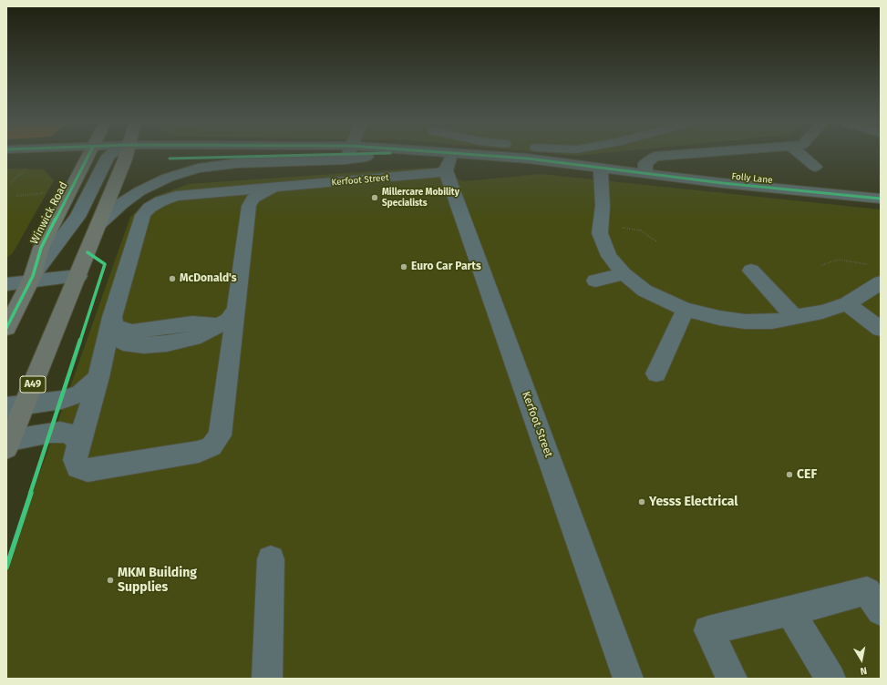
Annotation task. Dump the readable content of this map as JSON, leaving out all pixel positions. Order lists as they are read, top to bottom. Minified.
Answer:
{"streets":{"highway":["Winwick Road","A49"],"street":["Folly Lane","Kerfoot Street"]},"crossings":[["Folly Lane","Kerfoot Street"]],"places":["Millercare Mobility Specialists","Euro Car Parts","McDonald's","CEF","Yesss Electrical","MKM Building Supplies"],"north":"bottom"}
